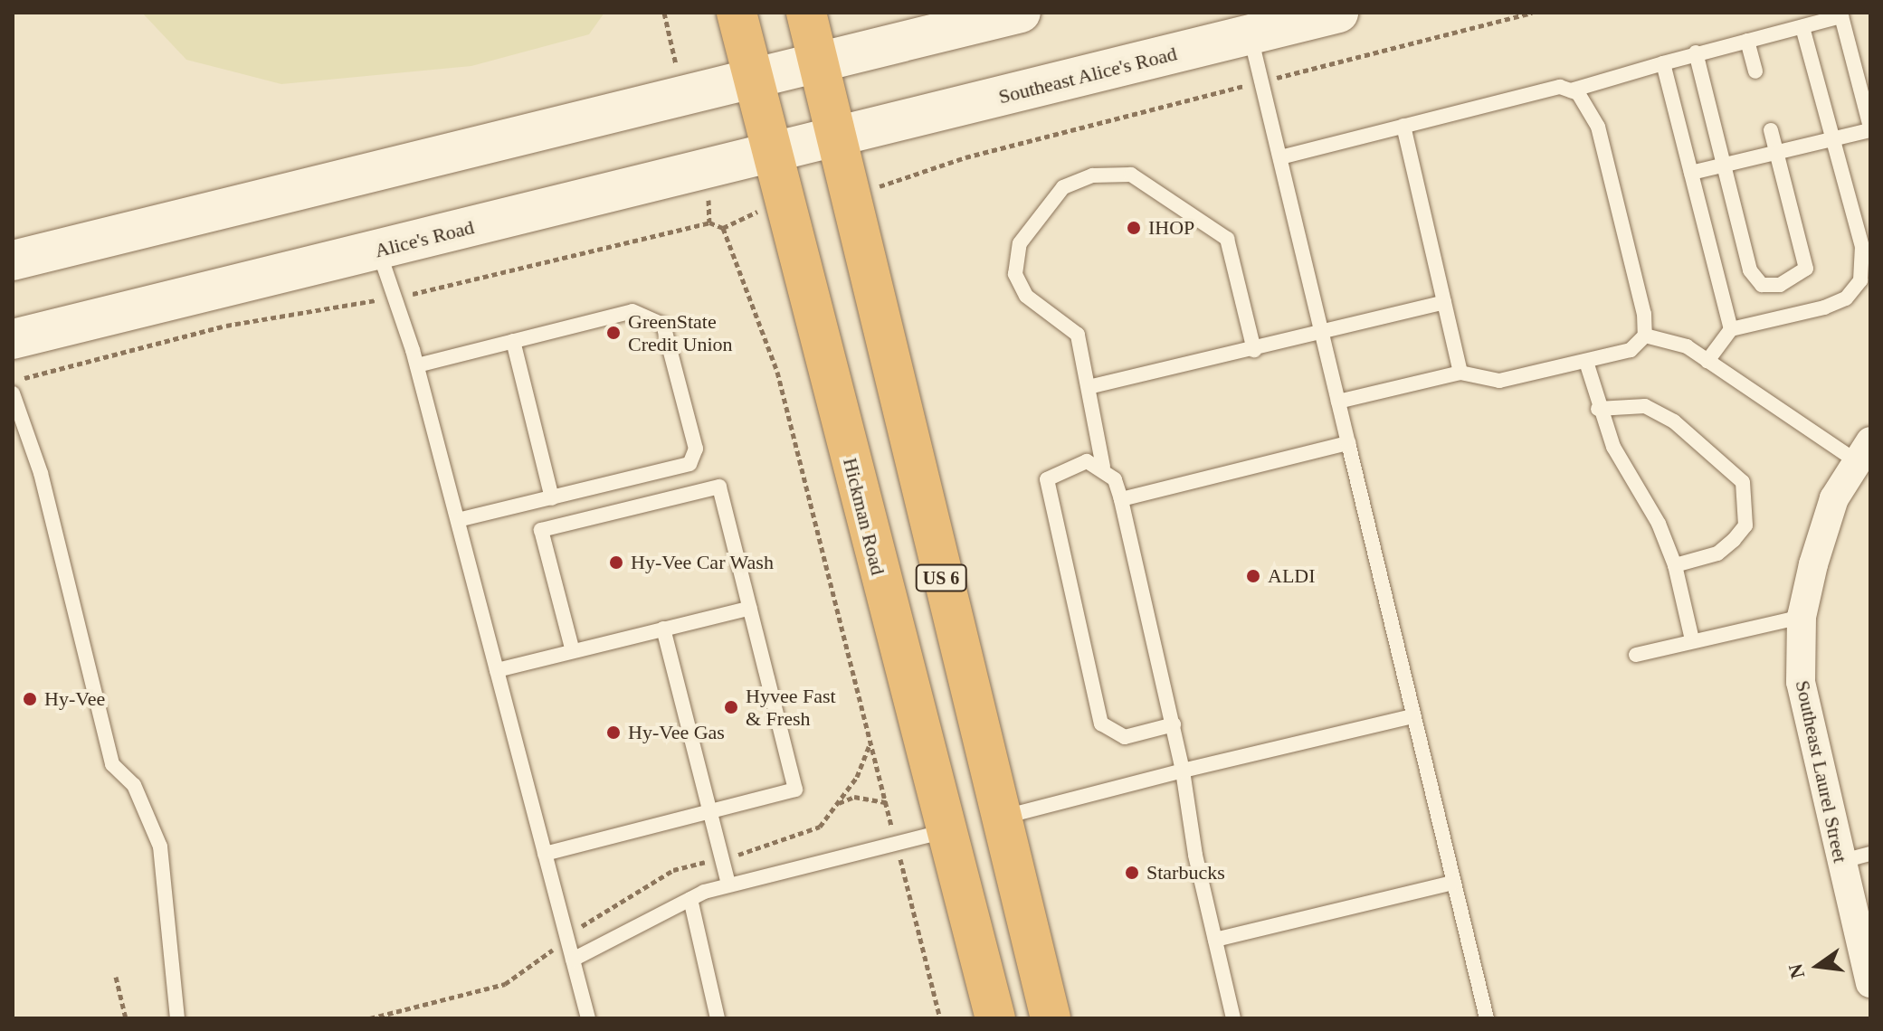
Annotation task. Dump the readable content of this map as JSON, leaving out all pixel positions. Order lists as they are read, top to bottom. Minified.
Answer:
{"streets":{"highway":["Hickman Road","US 6"],"main road":["Southeast Alice's Road","Alice's Road"],"street":["Southeast Laurel Street"]},"crossings":[["Southeast Alice's Road","Alice's Road"],["Southeast Alice's Road","US 6"],["Alice's Road","Hickman Road"],["Alice's Road","US 6"]],"places":["IHOP","GreenState Credit Union","Hy-Vee Car Wash","ALDI","Hy-Vee","Hyvee Fast & Fresh","Hy-Vee Gas","Starbucks"],"north":"left"}
